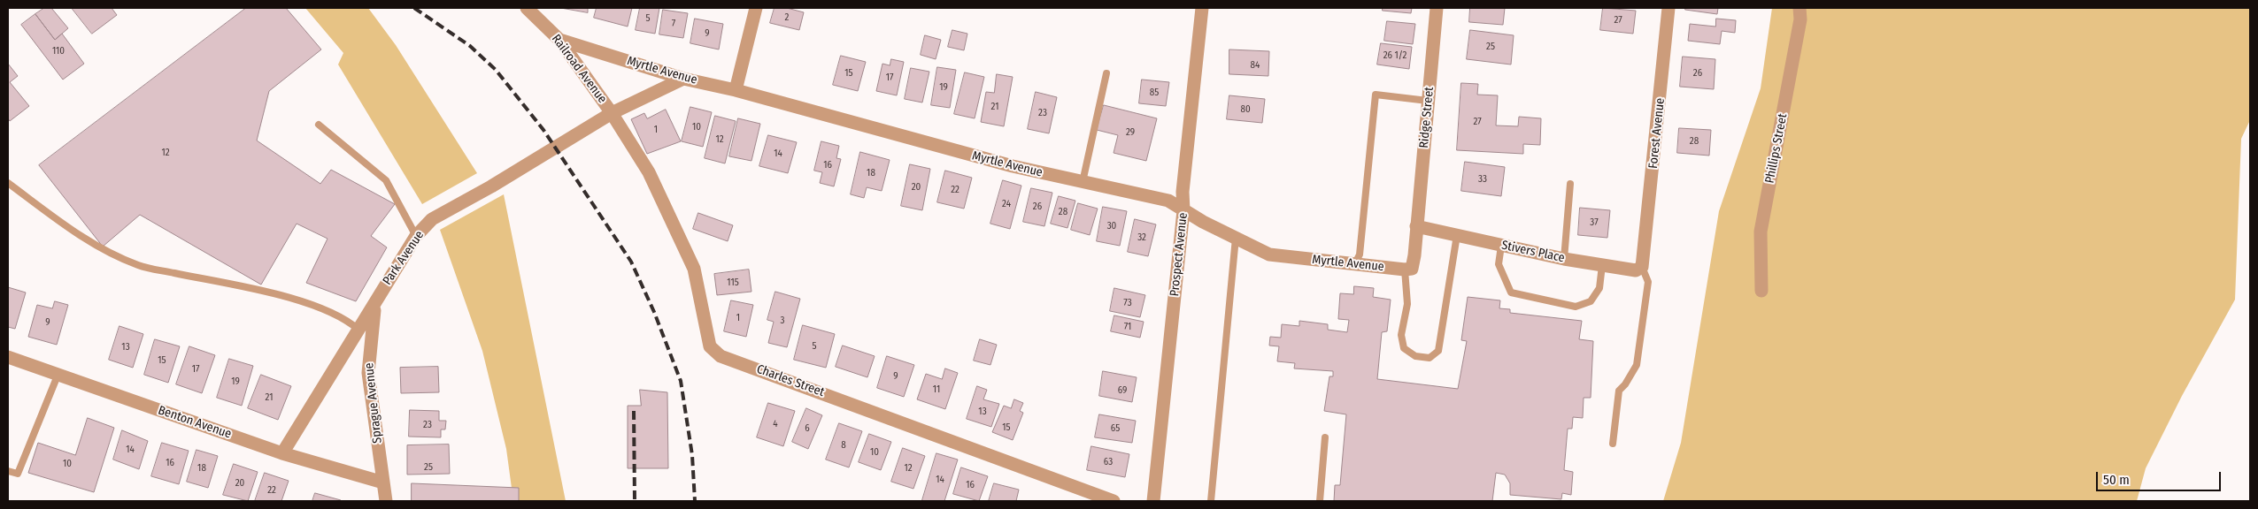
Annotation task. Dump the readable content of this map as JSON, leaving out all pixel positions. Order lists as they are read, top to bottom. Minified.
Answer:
{"streets":{"street":["Railroad Avenue","Myrtle Avenue","Ridge Street","Forest Avenue","Phillips Street","Stivers Place","Prospect Avenue","Park Avenue","Charles Street","Sprague Avenue","Benton Avenue"]},"crossings":[["Railroad Avenue","Myrtle Avenue"],["Railroad Avenue","Park Avenue"],["Railroad Avenue","Charles Street"],["Myrtle Avenue","Prospect Avenue"],["Ridge Street","Stivers Place"],["Forest Avenue","Stivers Place"],["Park Avenue","Charles Street"],["Park Avenue","Sprague Avenue"],["Park Avenue","Benton Avenue"],["Sprague Avenue","Benton Avenue"]],"house_numbers":["2","5","27","7","9","25","110","26 1/2","84","15","26","17","19","85","21","80","23","27","10","1","29","12","28","12","14","16","18","33","20","22","24","26","28","37","30","32","115","73","1","3","9","71","5","13","15","17","9","19","11","69","21","13","4","23","15","6","65","8","14","10","63","16","10","25","18","12","14","20","16","22"],"scale_bar":"50 m"}
